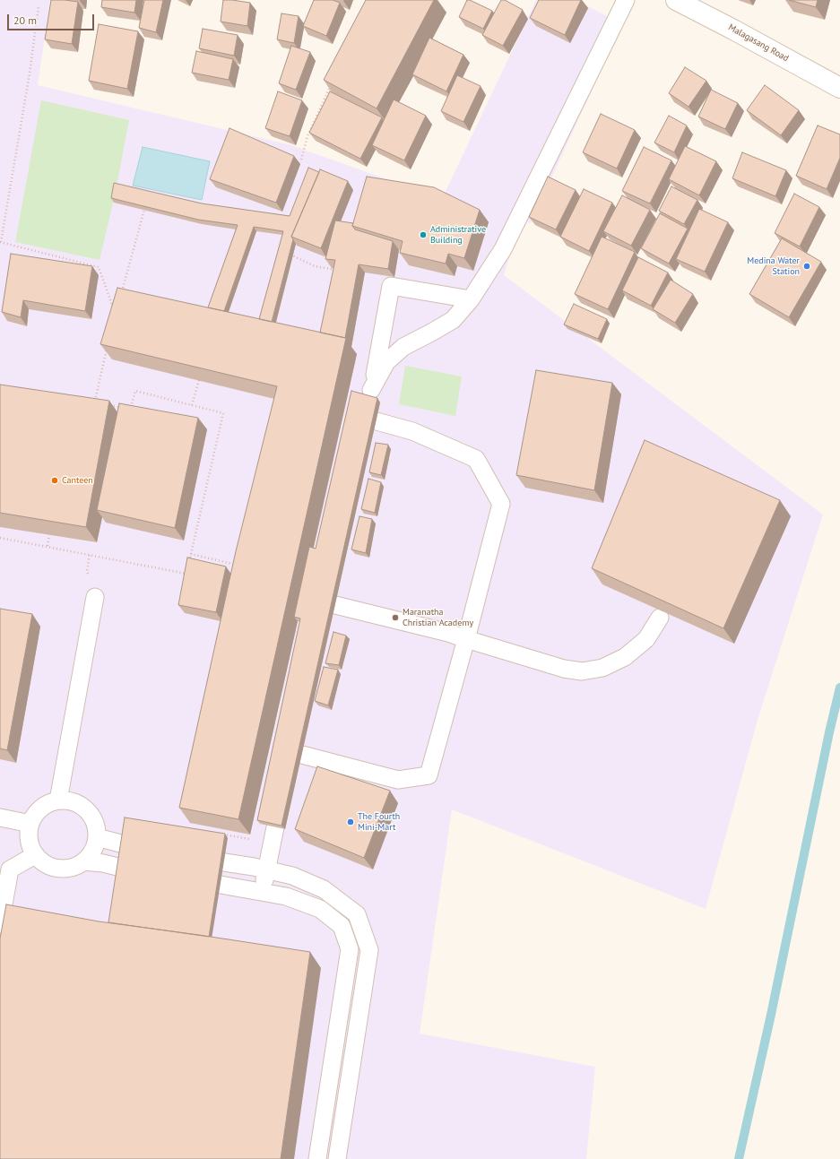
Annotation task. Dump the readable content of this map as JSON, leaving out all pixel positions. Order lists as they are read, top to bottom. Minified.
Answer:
{"streets":{"main road":["Malagasang Road"]},"places":["Administrative Building","Medina Water Station","Canteen","Maranatha Christian Academy","The Fourth Mini-Mart"],"scale_bar":"20 m"}
